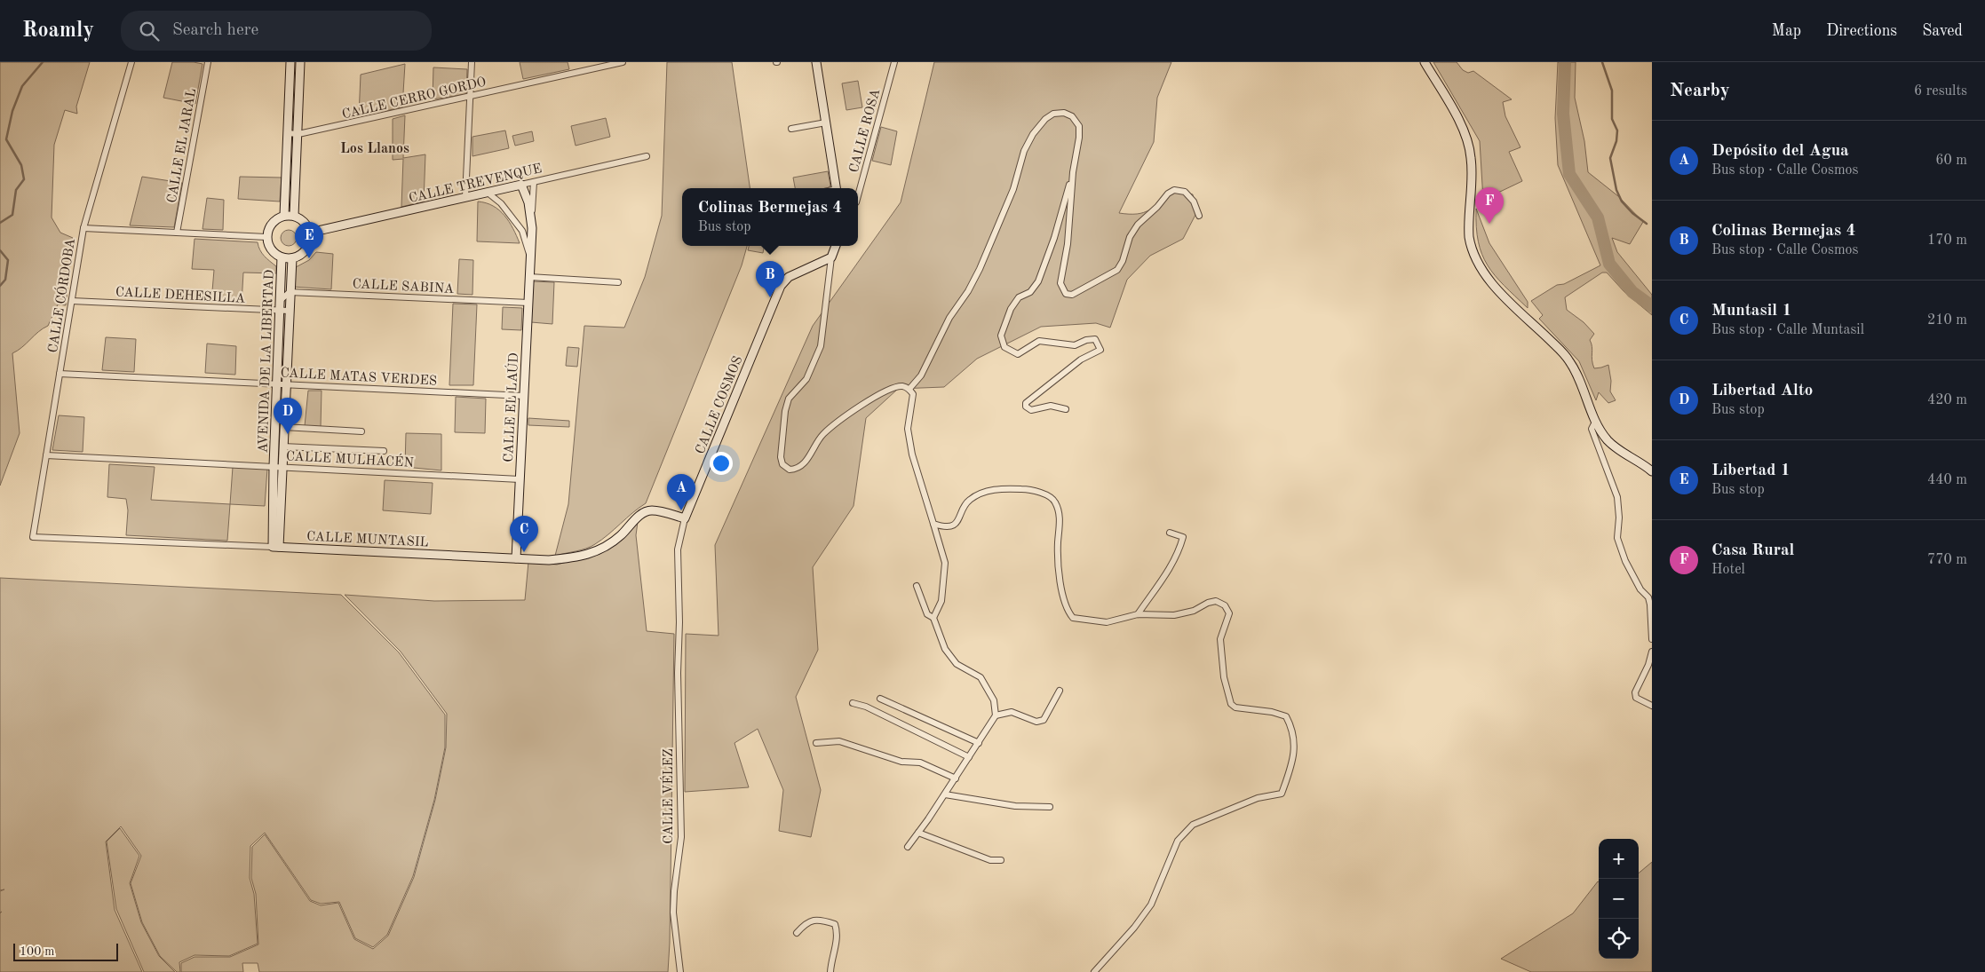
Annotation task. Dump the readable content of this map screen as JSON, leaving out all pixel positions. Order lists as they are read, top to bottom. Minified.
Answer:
{"streets":{"street":["CALLE CERRO GORDO","CALLE ROSA","CALLE EL JARAL","CALLE TREVENQUE","CALLE SABINA","CALLE DEHESILLA","CALLE CÓRDOBA","AVENIDA DE LA LIBERTAD","CALLE MATAS VERDES","CALLE COSMOS","CALLE EL LAÚD","CALLE MULHACÉN","CALLE MUNTASIL","CALLE VÉLEZ"]},"crossings":[["CALLE TREVENQUE","AVENIDA DE LA LIBERTAD"],["CALLE TREVENQUE","CALLE EL LAÚD"],["CALLE SABINA","AVENIDA DE LA LIBERTAD"],["CALLE SABINA","CALLE EL LAÚD"],["CALLE DEHESILLA","CALLE CÓRDOBA"],["CALLE DEHESILLA","AVENIDA DE LA LIBERTAD"],["CALLE CÓRDOBA","CALLE MATAS VERDES"],["CALLE CÓRDOBA","CALLE MULHACÉN"],["CALLE CÓRDOBA","CALLE MUNTASIL"],["AVENIDA DE LA LIBERTAD","CALLE MATAS VERDES"],["AVENIDA DE LA LIBERTAD","CALLE MULHACÉN"],["AVENIDA DE LA LIBERTAD","CALLE MUNTASIL"],["CALLE MATAS VERDES","CALLE EL LAÚD"],["CALLE COSMOS","CALLE MUNTASIL"],["CALLE COSMOS","CALLE VÉLEZ"],["CALLE EL LAÚD","CALLE MULHACÉN"],["CALLE EL LAÚD","CALLE MUNTASIL"]],"districts":["Los Llanos"],"scale_bar":"100 m","page":{"header":"Roamly","search":"Search here","nav":["Map","Directions","Saved"],"heading":["Nearby","6 results"],"list":[{"mark":"A","name":"Depósito del Agua","note":"Bus stop · Calle Cosmos","value":"60 m"},{"mark":"B","name":"Colinas Bermejas 4","note":"Bus stop · Calle Cosmos","value":"170 m"},{"mark":"C","name":"Muntasil 1","note":"Bus stop · Calle Muntasil","value":"210 m"},{"mark":"D","name":"Libertad Alto","note":"Bus stop","value":"420 m"},{"mark":"E","name":"Libertad 1","note":"Bus stop","value":"440 m"},{"mark":"F","name":"Casa Rural","note":"Hotel","value":"770 m"}],"pins":["F","E","B","D","A","C"],"popup":["Colinas Bermejas 4","Bus stop"],"map_buttons":["+","−"],"scale":"100 m"}}
